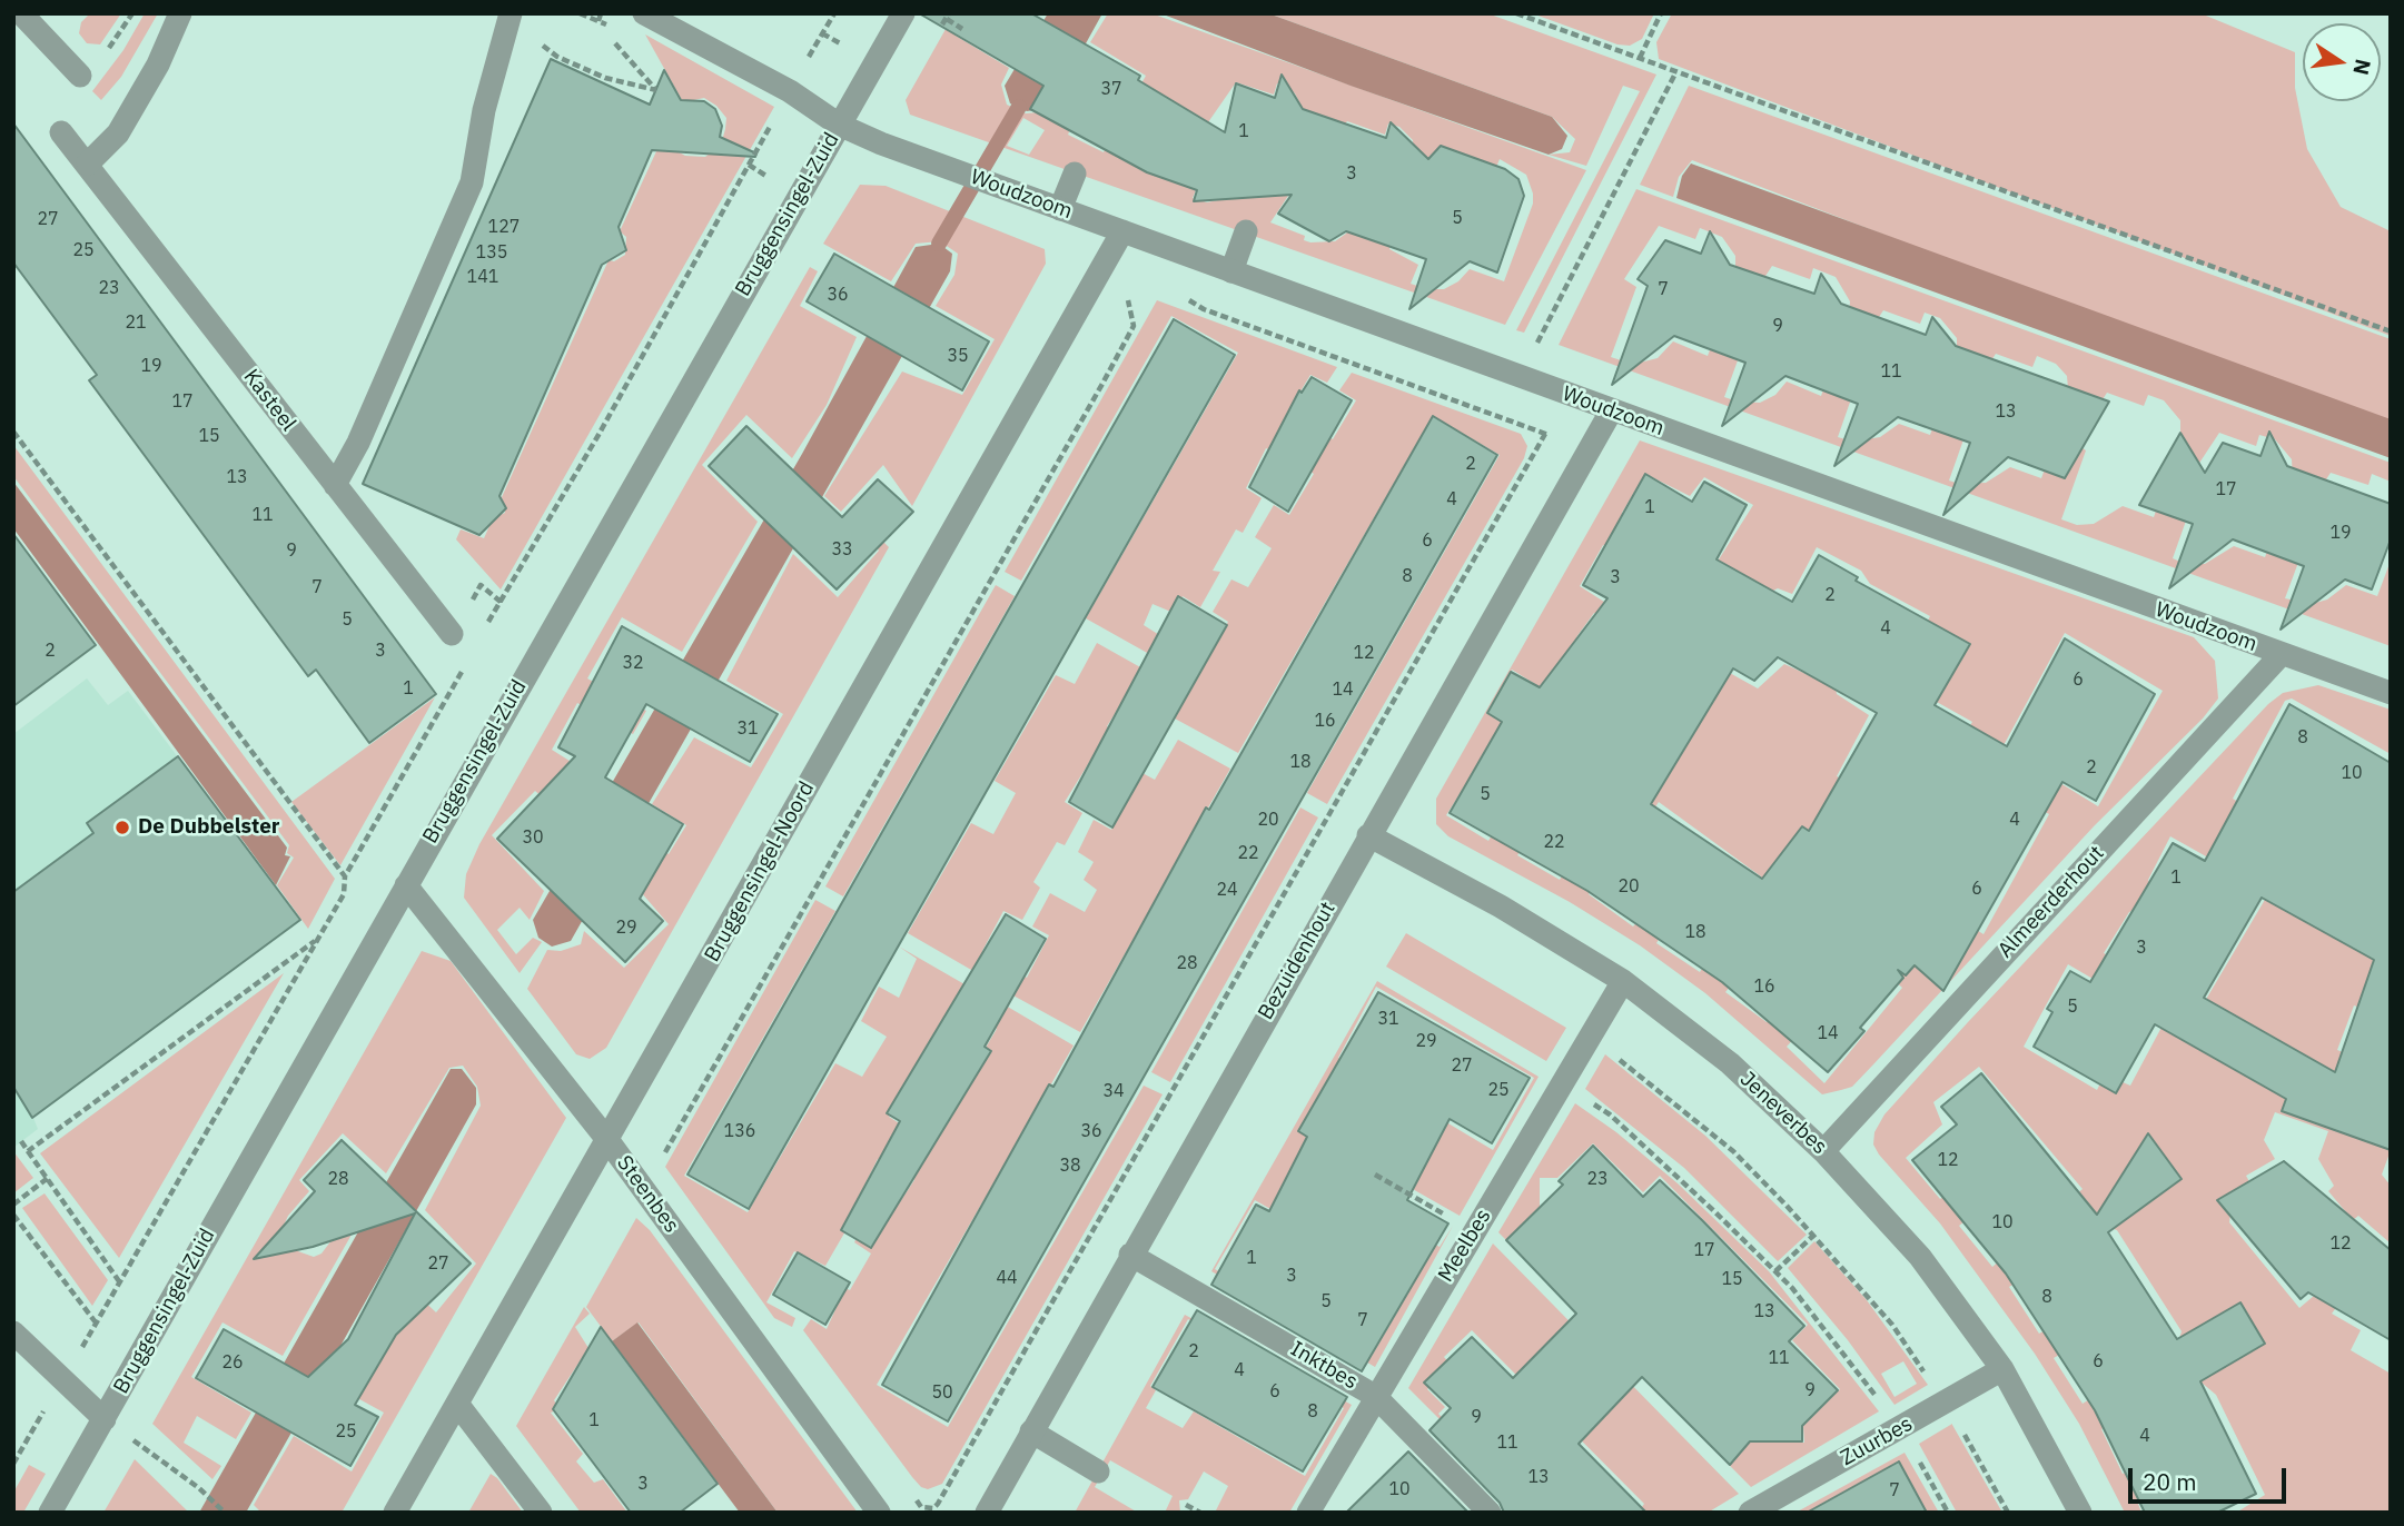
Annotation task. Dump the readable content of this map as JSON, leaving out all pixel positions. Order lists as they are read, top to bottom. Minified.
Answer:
{"streets":{"street":["Woudzoom","Bruggensingel-Zuid","Kasteel","Bruggensingel-Noord","Almeerderhout","Bezuidenhout","Jeneverbes","Steenbes","Meelbes","Inktbes","Zuurbes"]},"crossings":[["Woudzoom","Bruggensingel-Zuid"],["Woudzoom","Bruggensingel-Noord"],["Woudzoom","Almeerderhout"],["Woudzoom","Bezuidenhout"],["Bruggensingel-Zuid","Steenbes"],["Bruggensingel-Noord","Steenbes"],["Almeerderhout","Jeneverbes"],["Bezuidenhout","Jeneverbes"],["Bezuidenhout","Inktbes"],["Jeneverbes","Meelbes"],["Jeneverbes","Zuurbes"],["Meelbes","Inktbes"]],"places":["De Dubbelster"],"house_numbers":["37","1","3","5","27","127","25","135","141","23","7","36","21","9","35","19","11","17","13","15","2","13","17","4","1","11","19","6","33","9","8","3","7","2","5","4","2","3","12","32","6","1","14","16","31","8","18","2","10","5","20","4","30","22","22","1","20","6","24","29","18","3","28","16","5","31","14","29","27","25","34","136","36","12","38","28","23","10","12","17","1","27","3","44","15","8","5","13","7","2","11","6","26","4","9","6","50","8","9","1","25","4","11","13","3","10","7"],"scale_bar":"20 m","north":"right"}
